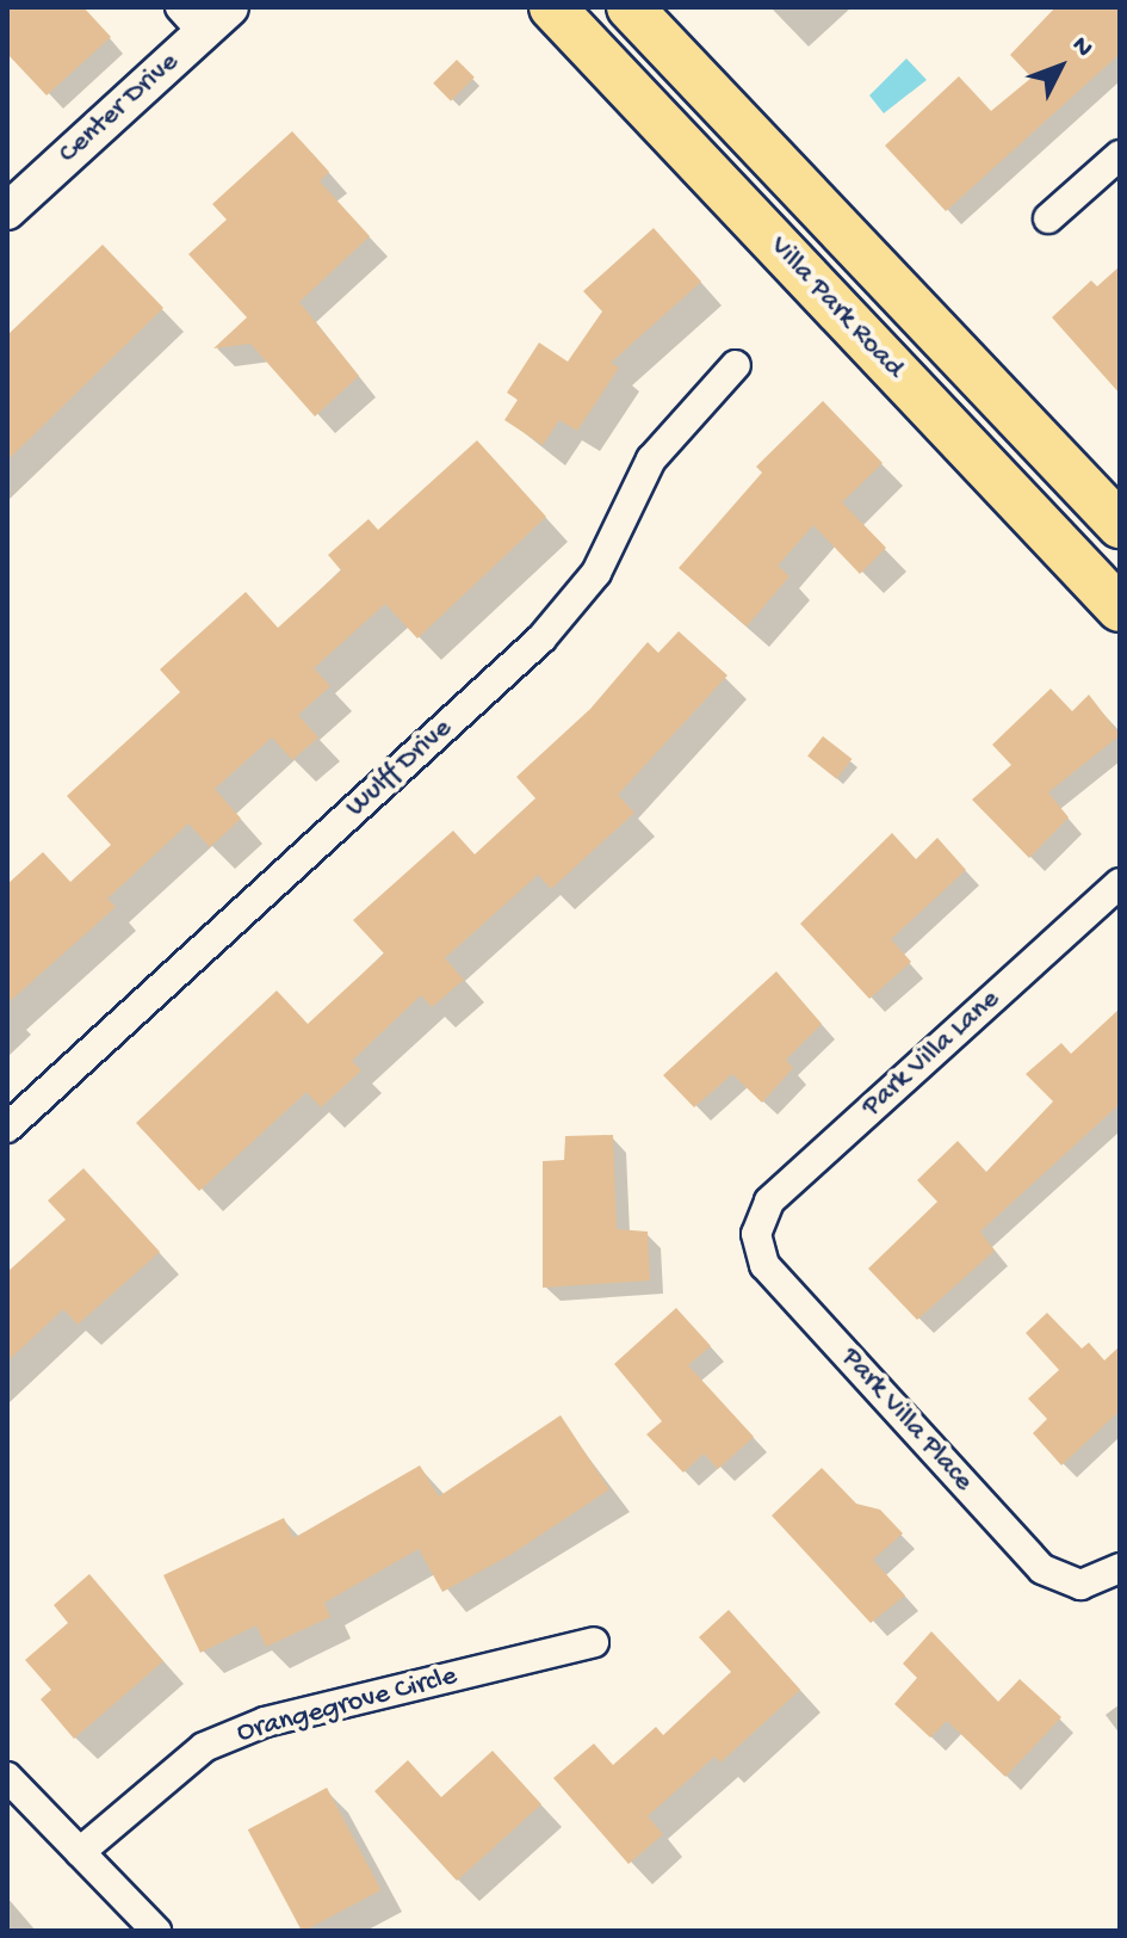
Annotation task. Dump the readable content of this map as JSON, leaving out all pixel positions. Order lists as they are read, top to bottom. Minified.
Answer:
{"streets":{"main road":["Villa Park Road"],"street":["Center Drive","Wulff Drive","Park Villa Lane","Park Villa Place","Orangegrove Circle"]},"crossings":[["Park Villa Lane","Park Villa Place"]],"north":"top right"}
